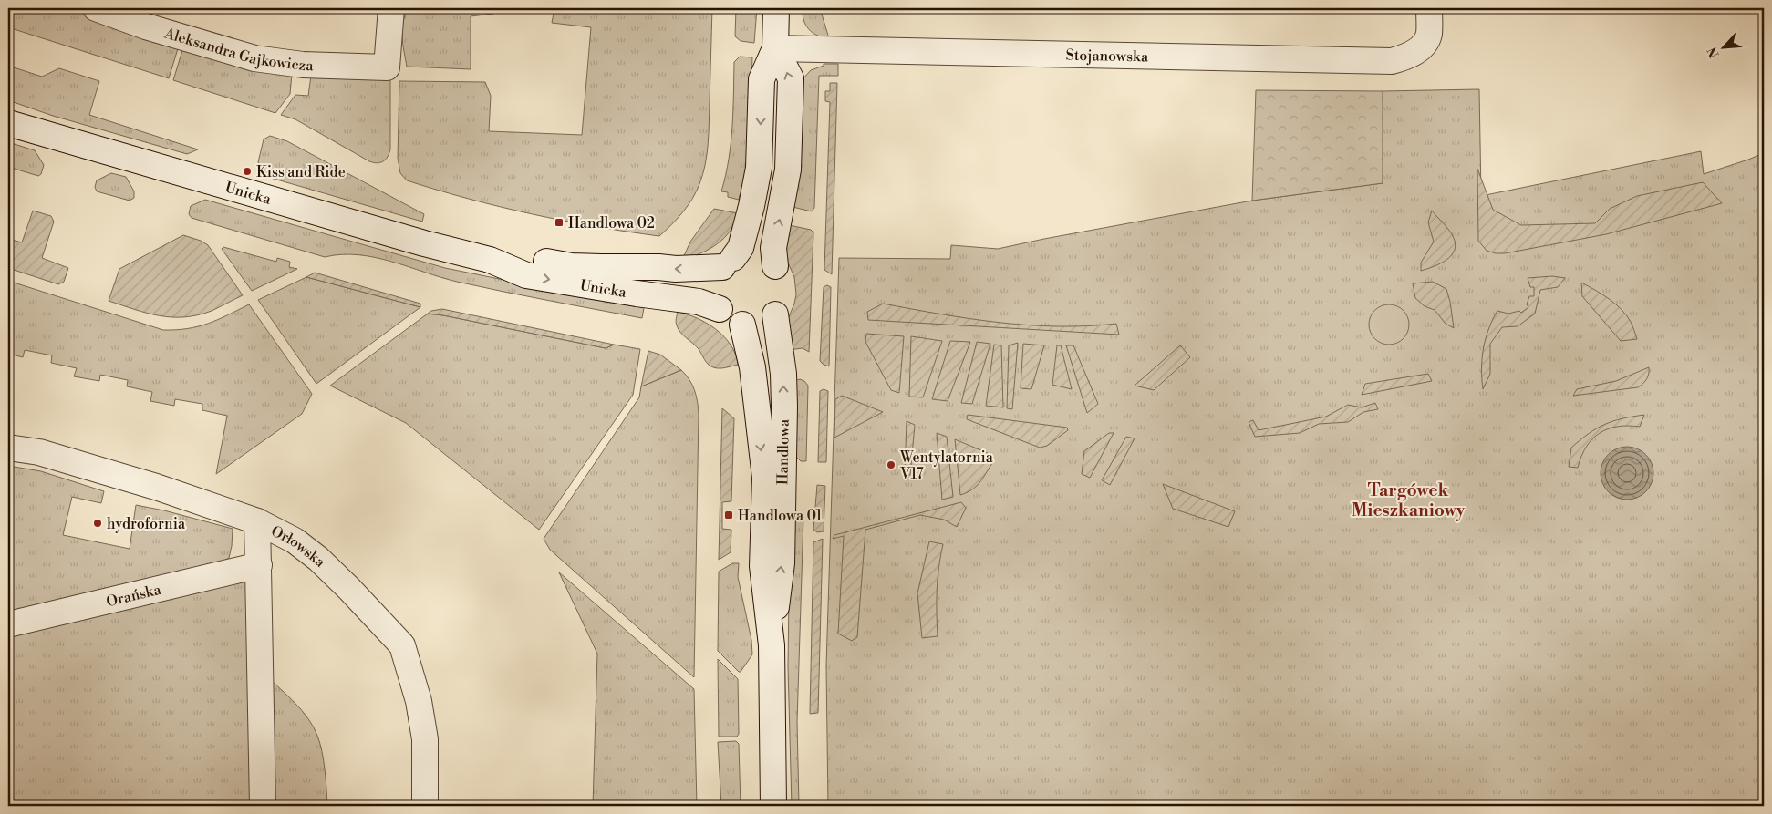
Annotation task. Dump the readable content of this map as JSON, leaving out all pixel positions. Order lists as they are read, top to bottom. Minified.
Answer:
{"streets":{"street":["Aleksandra Gajkowicza","Stojanowska","Unicka","Handlowa","Orłowska","Orańska"]},"crossings":[["Stojanowska","Handlowa"],["Unicka","Handlowa"]],"districts":["Targówek Mieszkaniowy"],"places":{"other":["Kiss and Ride","Wentylatornia V17","hydrofornia"],"transit":["Handlowa 02","Handlowa 01"]},"north":"bottom left"}
